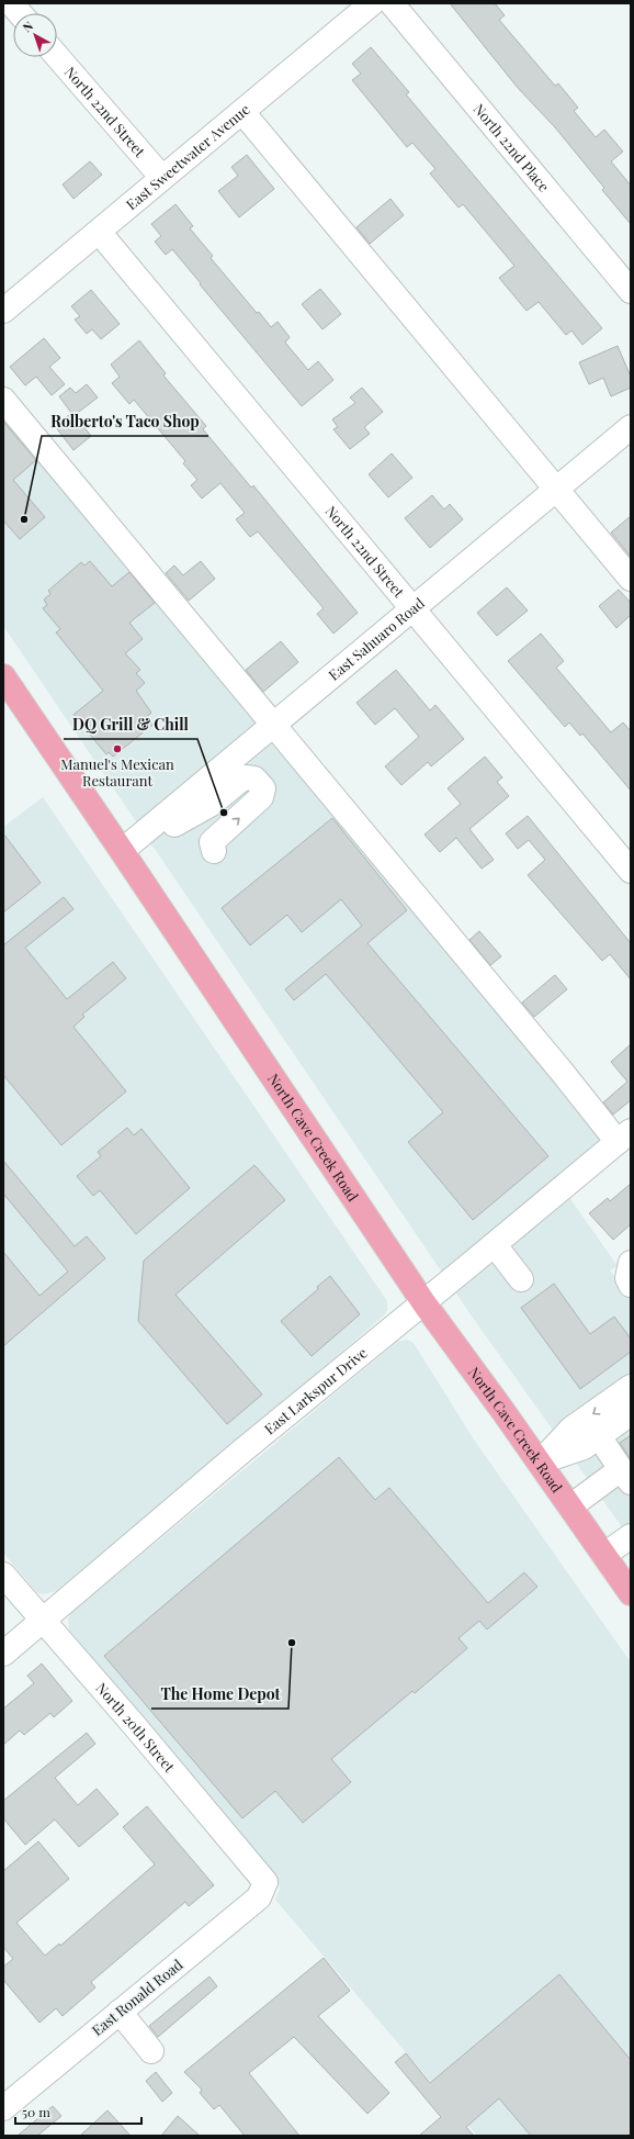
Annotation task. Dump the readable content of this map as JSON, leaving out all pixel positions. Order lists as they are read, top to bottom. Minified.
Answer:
{"streets":{"main road":["North Cave Creek Road"],"street":["North 22nd Street","North 22nd Place","East Sweetwater Avenue","East Sahuaro Road","East Larkspur Drive","North 20th Street","East Ronald Road"]},"crossings":[["North 22nd Street","East Sweetwater Avenue"],["North 22nd Street","East Sahuaro Road"],["East Sahuaro Road","North Cave Creek Road"],["North Cave Creek Road","East Larkspur Drive"],["East Larkspur Drive","North 20th Street"],["North 20th Street","East Ronald Road"]],"places":["Rolberto's Taco Shop","Manuel's Mexican Restaurant","DQ Grill & Chill","The Home Depot"],"scale_bar":"50 m","north":"top left"}
